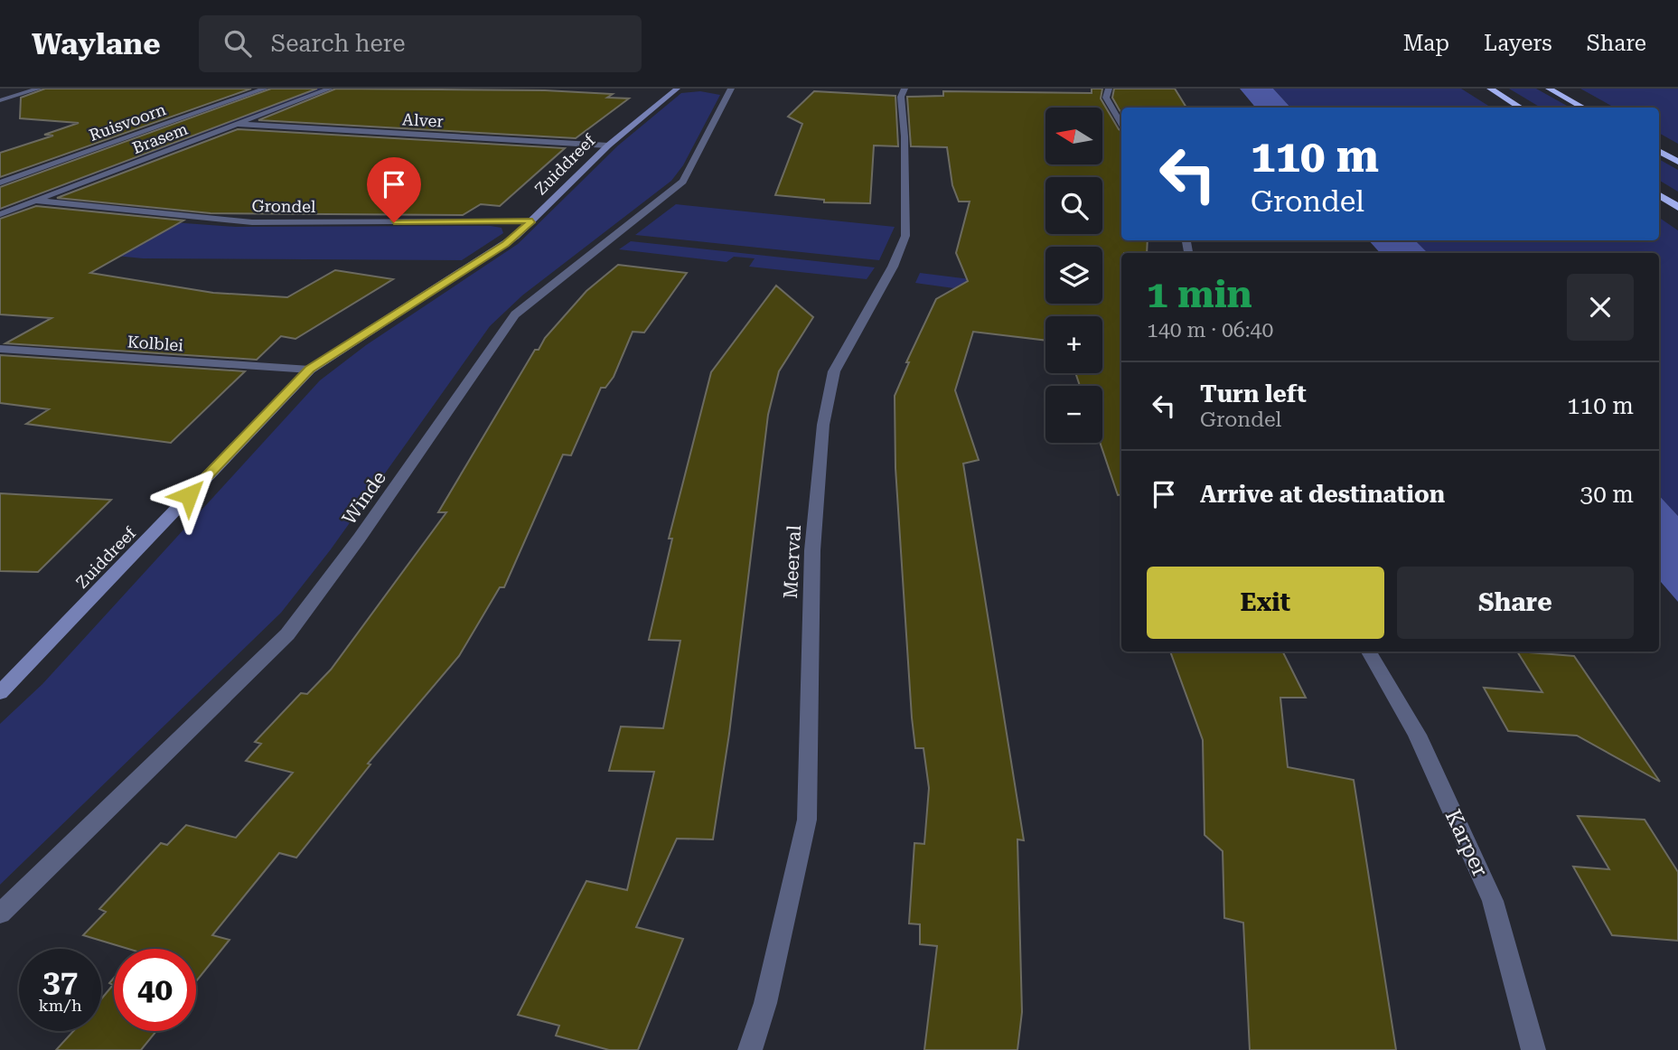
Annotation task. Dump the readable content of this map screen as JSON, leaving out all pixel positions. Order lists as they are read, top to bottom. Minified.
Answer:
{"streets":{"street":["Alver","Ruisvoorn","Brasem","Zuiddreef","Grondel","Kolblei","Winde","Meerval","Karper"]},"crossings":[["Alver","Brasem"],["Alver","Zuiddreef"],["Brasem","Grondel"],["Zuiddreef","Grondel"],["Zuiddreef","Kolblei"]],"north":"left","page":{"header":"Waylane","search":"Search here","nav":["Map","Layers","Share"],"map_buttons":["+","−"],"turn":["110 m","Grondel"],"heading":["1 min","140 m · 06:40"],"list":[{"name":"Turn left","note":"Grondel","value":"110 m"},{"name":"Arrive at destination","value":"30 m"}],"buttons":["Exit","Share"],"speed":"37 km/h","limit":"40"}}
